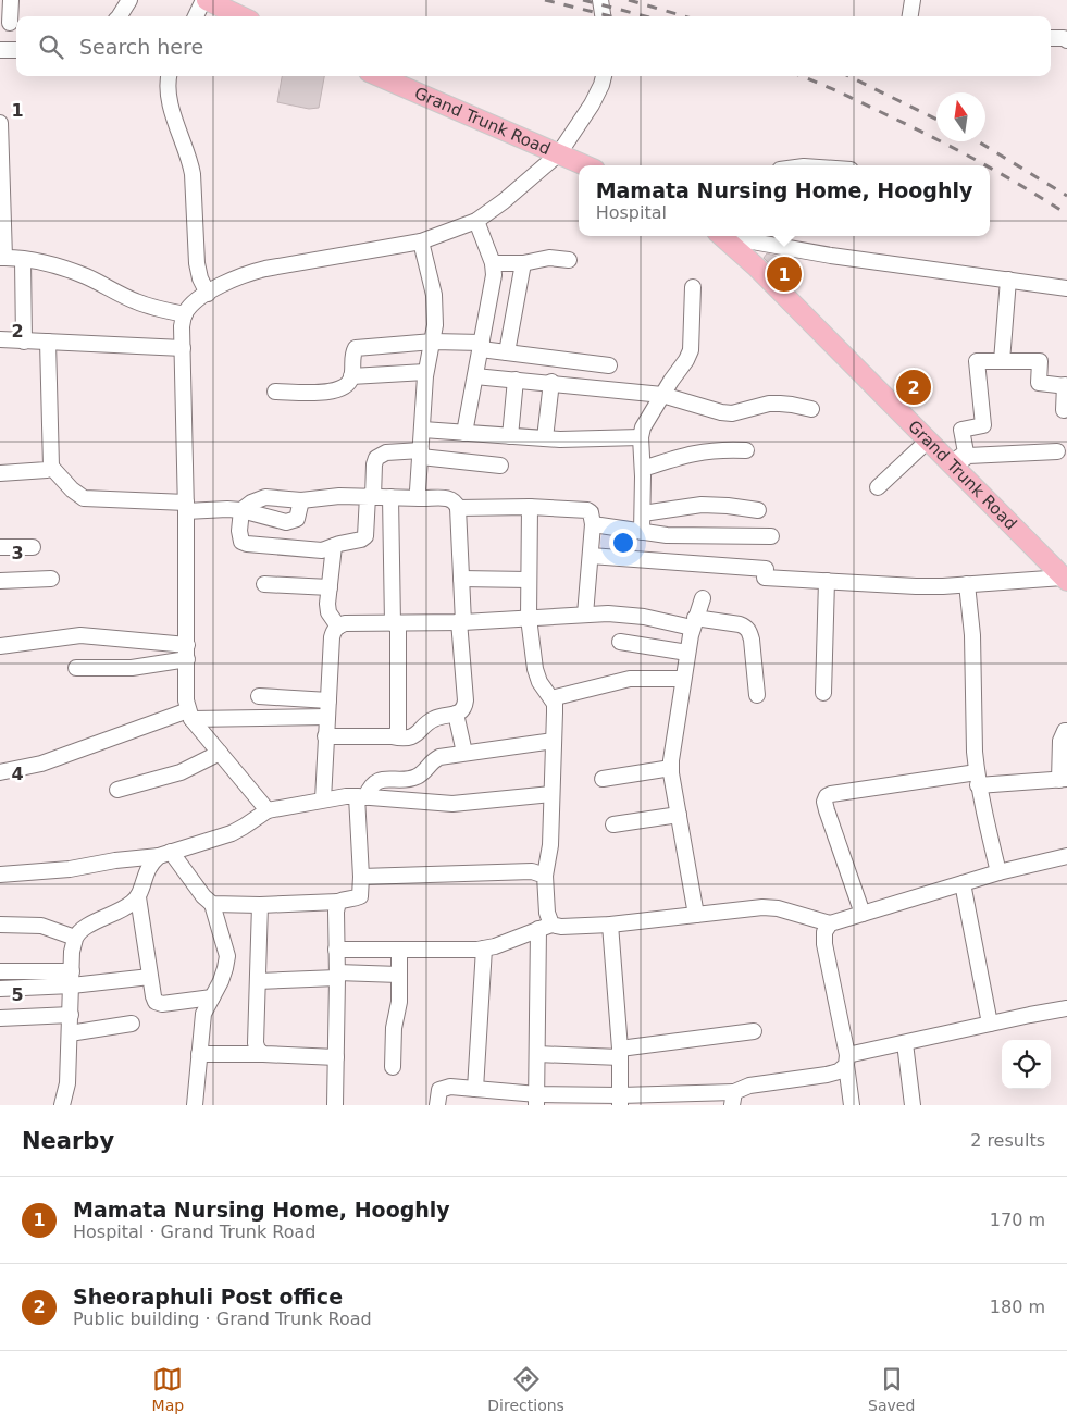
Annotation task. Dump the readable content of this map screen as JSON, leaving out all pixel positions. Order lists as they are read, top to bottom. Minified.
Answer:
{"streets":{"main road":["Grand Trunk Road"]},"north":"top","page":{"search":"Search here","popup":["Mamata Nursing Home, Hooghly","Hospital"],"pins":["1","2"],"heading":["Nearby","2 results"],"list":[{"mark":"1","name":"Mamata Nursing Home, Hooghly","note":"Hospital · Grand Trunk Road","value":"170 m"},{"mark":"2","name":"Sheoraphuli Post office","note":"Public building · Grand Trunk Road","value":"180 m"}],"nav":["Map","Directions","Saved"]},"grid":{"rows":["1","2","3","4","5"]}}
